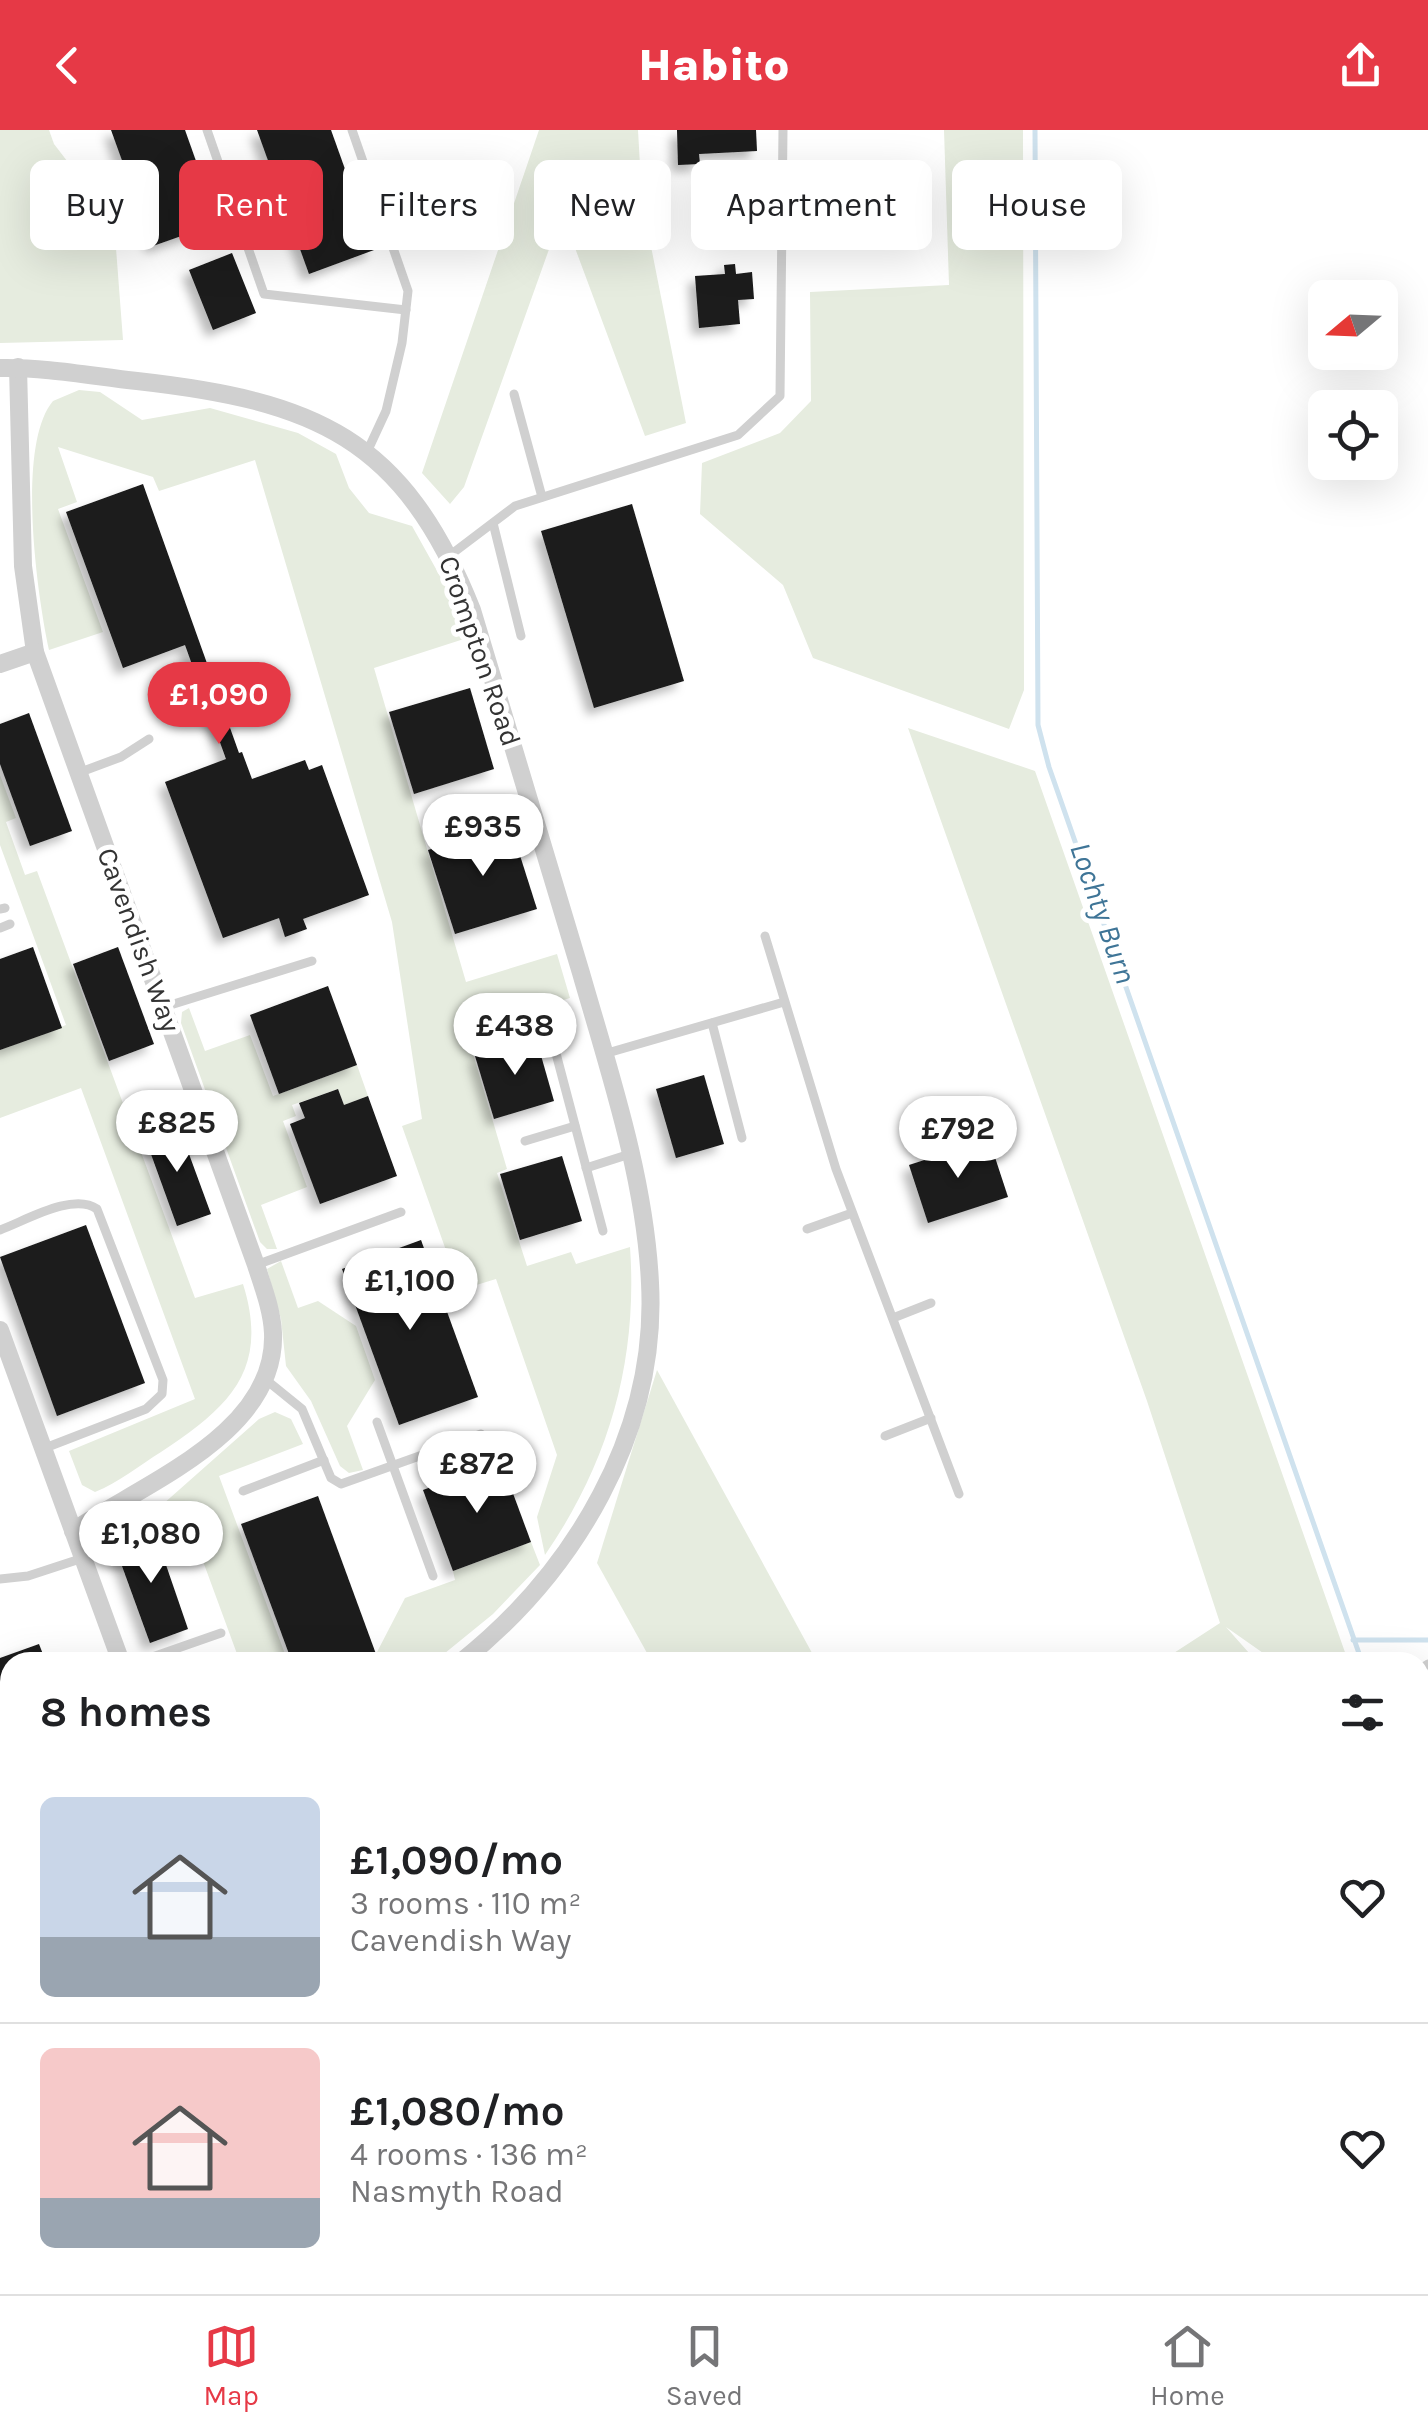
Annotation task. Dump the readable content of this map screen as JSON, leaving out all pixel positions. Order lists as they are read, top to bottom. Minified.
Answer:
{"streets":{"street":["Crompton Road","Cavendish Way"]},"crossings":[["Crompton Road","Cavendish Way"]],"water":["Lochty Burn"],"north":"left","page":{"header":"Habito","chip":["Buy","Rent","Filters","New","Apartment","House"],"price":["£1,090","£935","£438","£825","£792","£1,100","£872","£1,080"],"heading":"8 homes","list":[{"name":"£1,090/mo","note":"3 rooms · 110 m² · Cavendish Way"},{"name":"£1,080/mo","note":"4 rooms · 136 m² · Nasmyth Road"}],"tabs":["Map","Saved","Home"]}}
